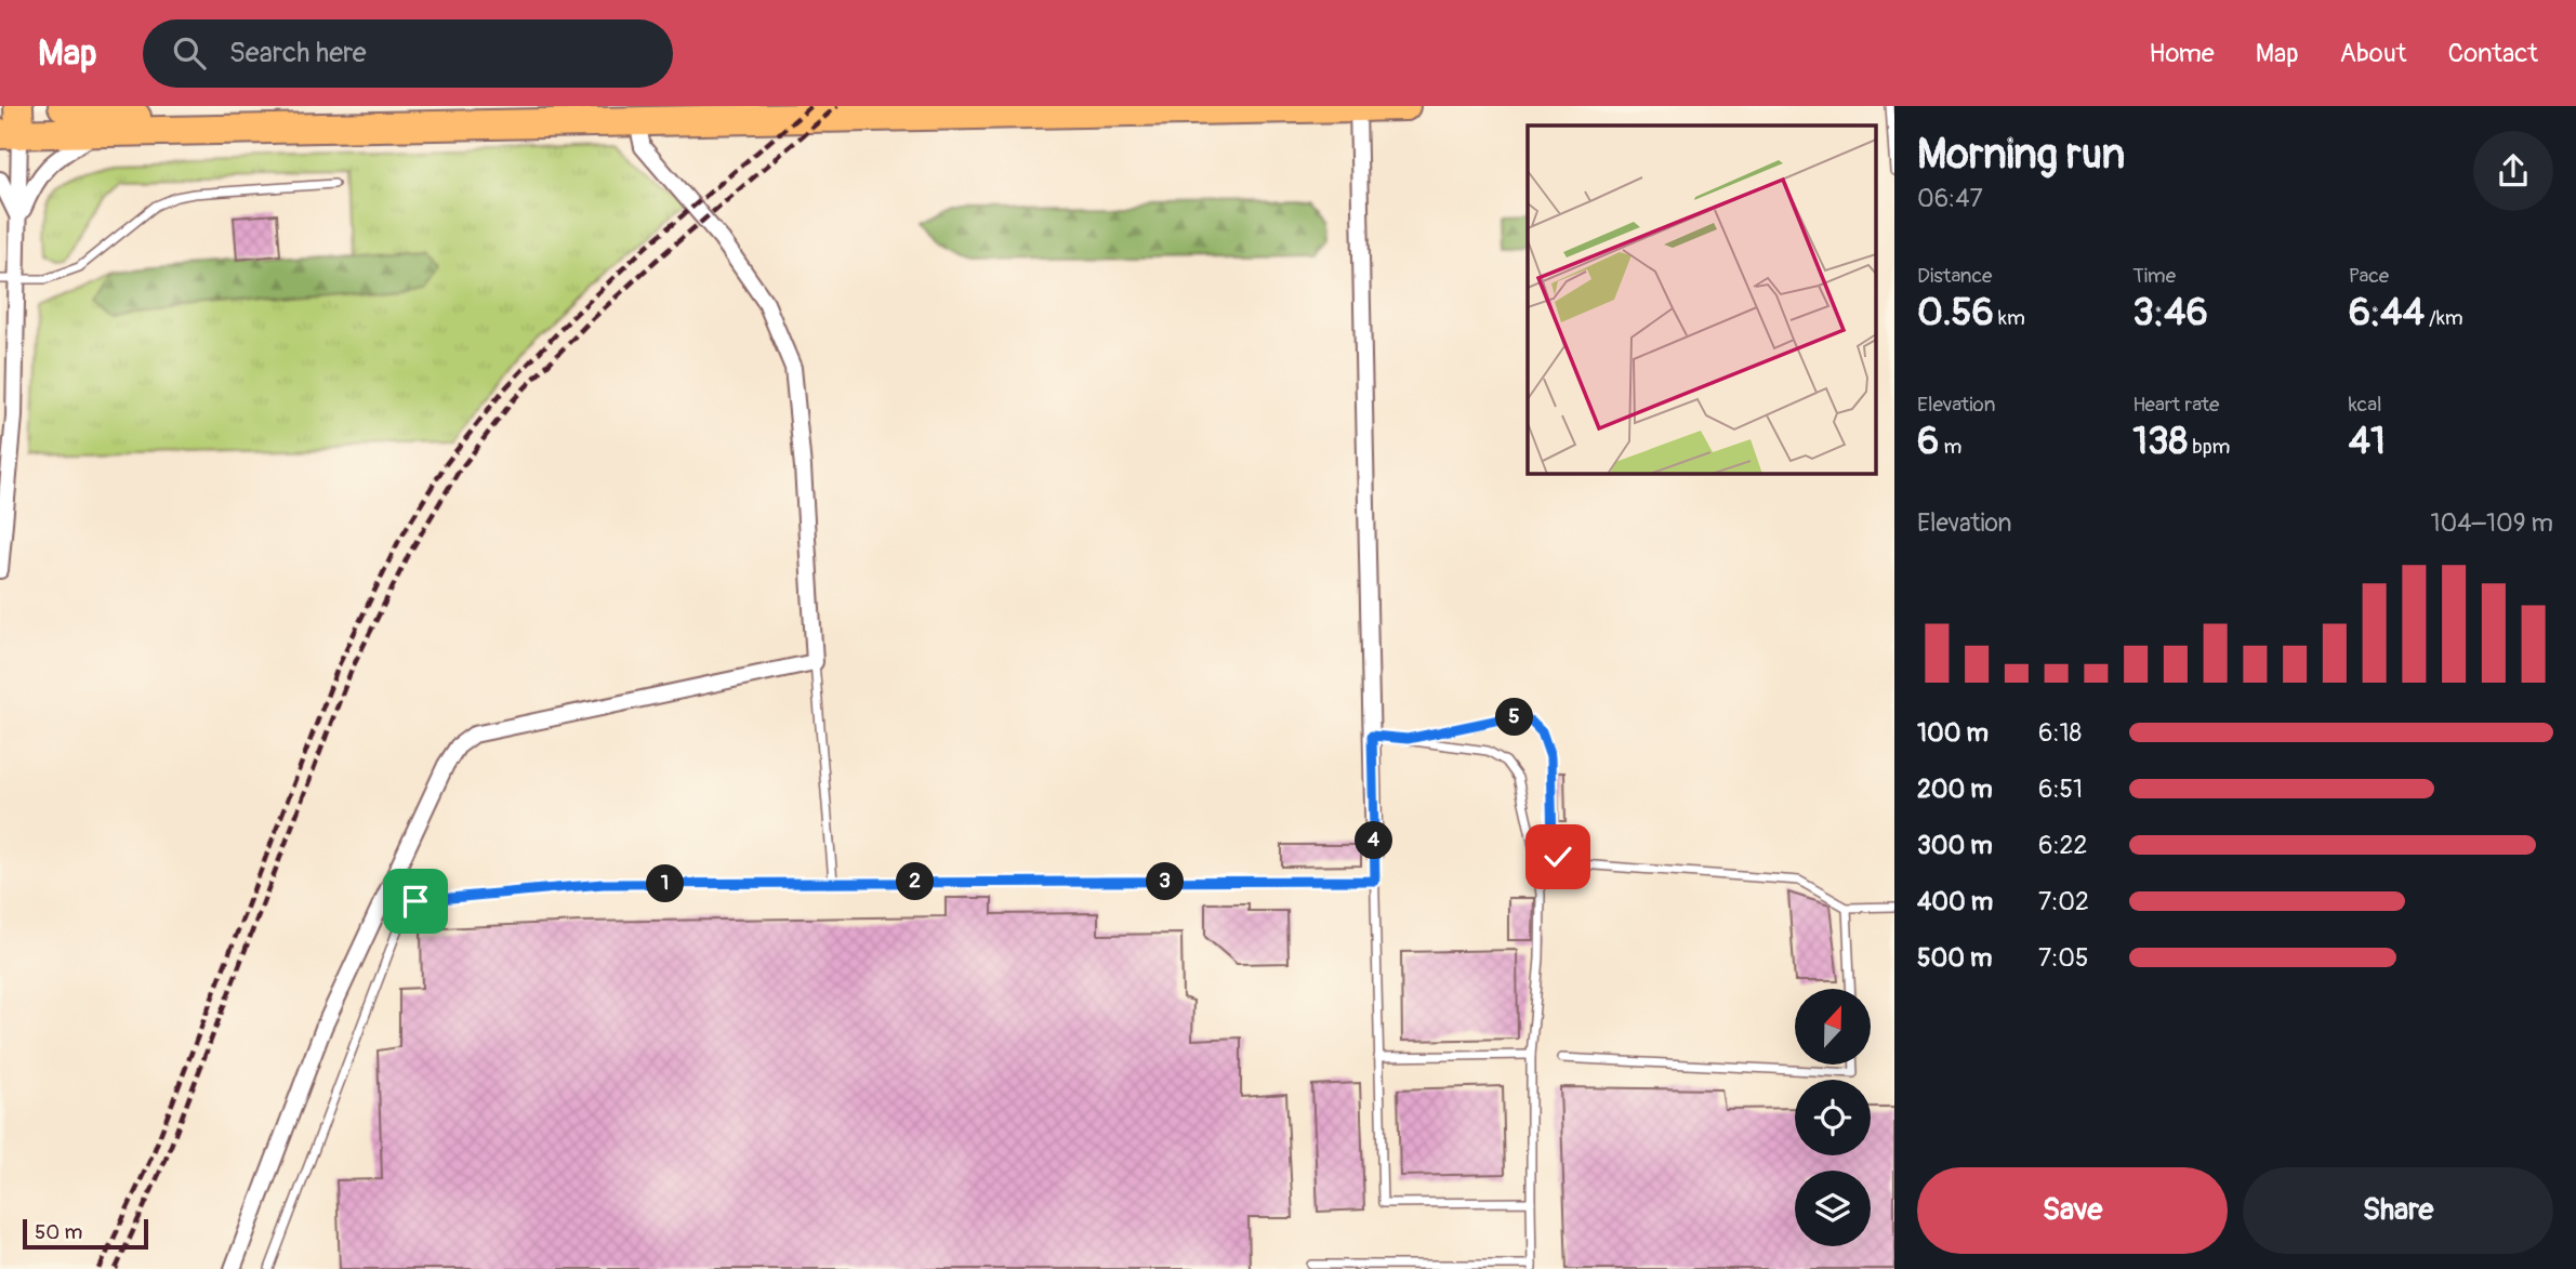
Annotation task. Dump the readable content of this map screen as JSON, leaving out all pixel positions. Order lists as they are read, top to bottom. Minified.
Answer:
{"scale_bar":"50 m","north":"top","page":{"header":"Map","search":"Search here","nav":["Home","Map","About","Contact"],"heading":["Morning run","06:47"],"stats":[["Distance","0.56 km"],["Time","3:46"],["Pace","6:44 /km"],["Elevation","6 m"],["Heart rate","138 bpm"],["kcal","41"]],"chart":["Elevation","104–109 m"],"pins":["5","4","2","3","1"],"list":[{"name":"100 m","note":"6:18"},{"name":"200 m","note":"6:51"},{"name":"300 m","note":"6:22"},{"name":"400 m","note":"7:02"},{"name":"500 m","note":"7:05"}],"buttons":["Save","Share"],"scale":"50 m"}}
